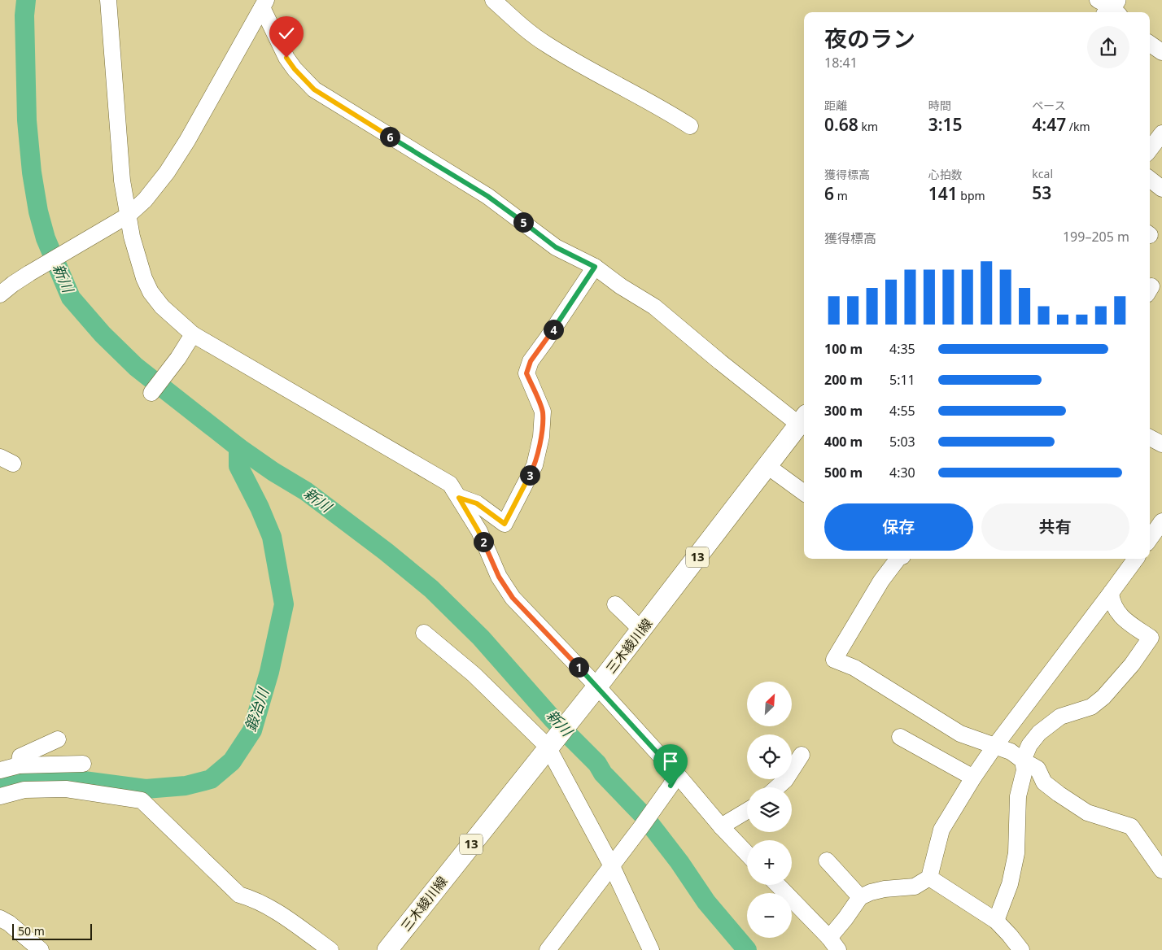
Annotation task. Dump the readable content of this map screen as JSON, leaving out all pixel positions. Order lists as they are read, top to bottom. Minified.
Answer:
{"streets":{"main road":["13","三木綾川線"]},"water":["新川","鍛冶川"],"scale_bar":"50 m","north":"top right","page":{"heading":["夜のラン","18:41"],"stats":[["距離","0.68 km"],["時間","3:15"],["ペース","4:47 /km"],["獲得標高","6 m"],["心拍数","141 bpm"],["kcal","53"]],"pins":["6","5","4","3","2","1"],"chart":["獲得標高","199–205 m"],"list":[{"name":"100 m","note":"4:35"},{"name":"200 m","note":"5:11"},{"name":"300 m","note":"4:55"},{"name":"400 m","note":"5:03"},{"name":"500 m","note":"4:30"}],"buttons":["保存","共有"],"map_buttons":["+","−"],"scale":"50 m"}}
